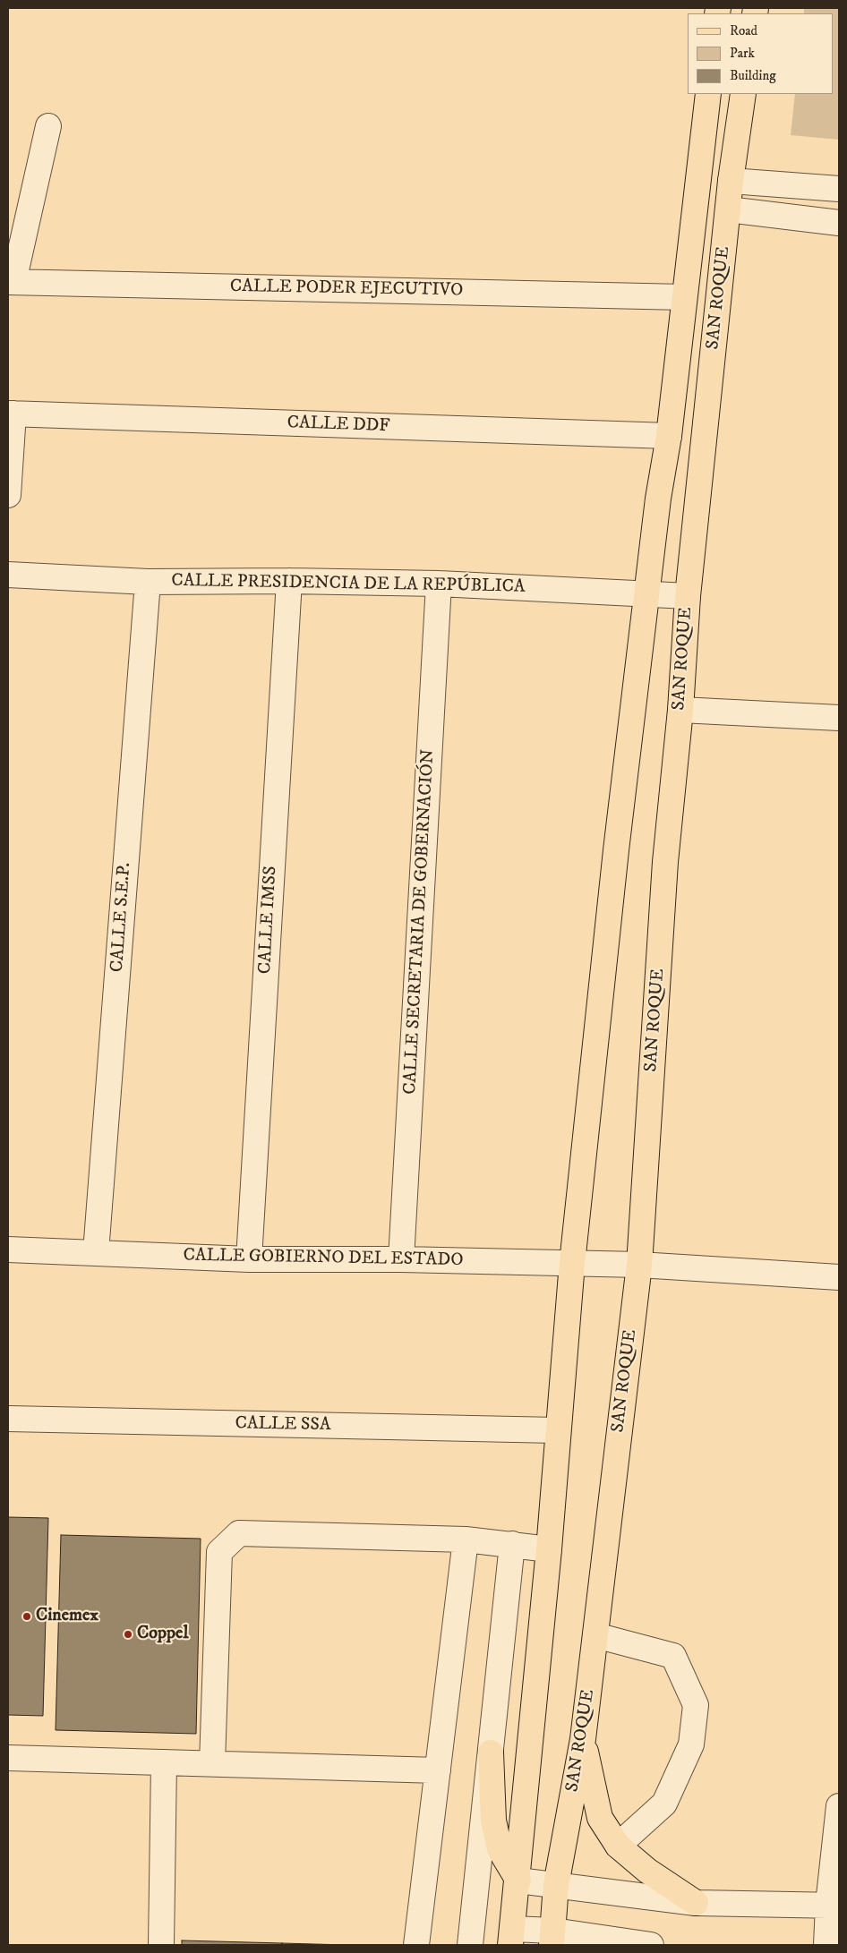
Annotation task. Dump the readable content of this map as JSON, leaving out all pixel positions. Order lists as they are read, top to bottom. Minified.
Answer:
{"streets":{"main road":["SAN ROQUE"],"street":["CALLE PODER EJECUTIVO","CALLE DDF","CALLE PRESIDENCIA DE LA REPÚBLICA","CALLE S.E.P.","CALLE IMSS","CALLE SECRETARIA DE GOBERNACIÓN","CALLE GOBIERNO DEL ESTADO","CALLE SSA"]},"crossings":[["CALLE PODER EJECUTIVO","SAN ROQUE"],["SAN ROQUE","CALLE DDF"],["SAN ROQUE","CALLE PRESIDENCIA DE LA REPÚBLICA"],["SAN ROQUE","CALLE GOBIERNO DEL ESTADO"],["SAN ROQUE","CALLE SSA"],["CALLE PRESIDENCIA DE LA REPÚBLICA","CALLE S.E.P."],["CALLE PRESIDENCIA DE LA REPÚBLICA","CALLE IMSS"],["CALLE PRESIDENCIA DE LA REPÚBLICA","CALLE SECRETARIA DE GOBERNACIÓN"],["CALLE S.E.P.","CALLE GOBIERNO DEL ESTADO"],["CALLE IMSS","CALLE GOBIERNO DEL ESTADO"],["CALLE SECRETARIA DE GOBERNACIÓN","CALLE GOBIERNO DEL ESTADO"]],"places":["Cinemex","Coppel"],"legend":["Road","Park","Building"]}
